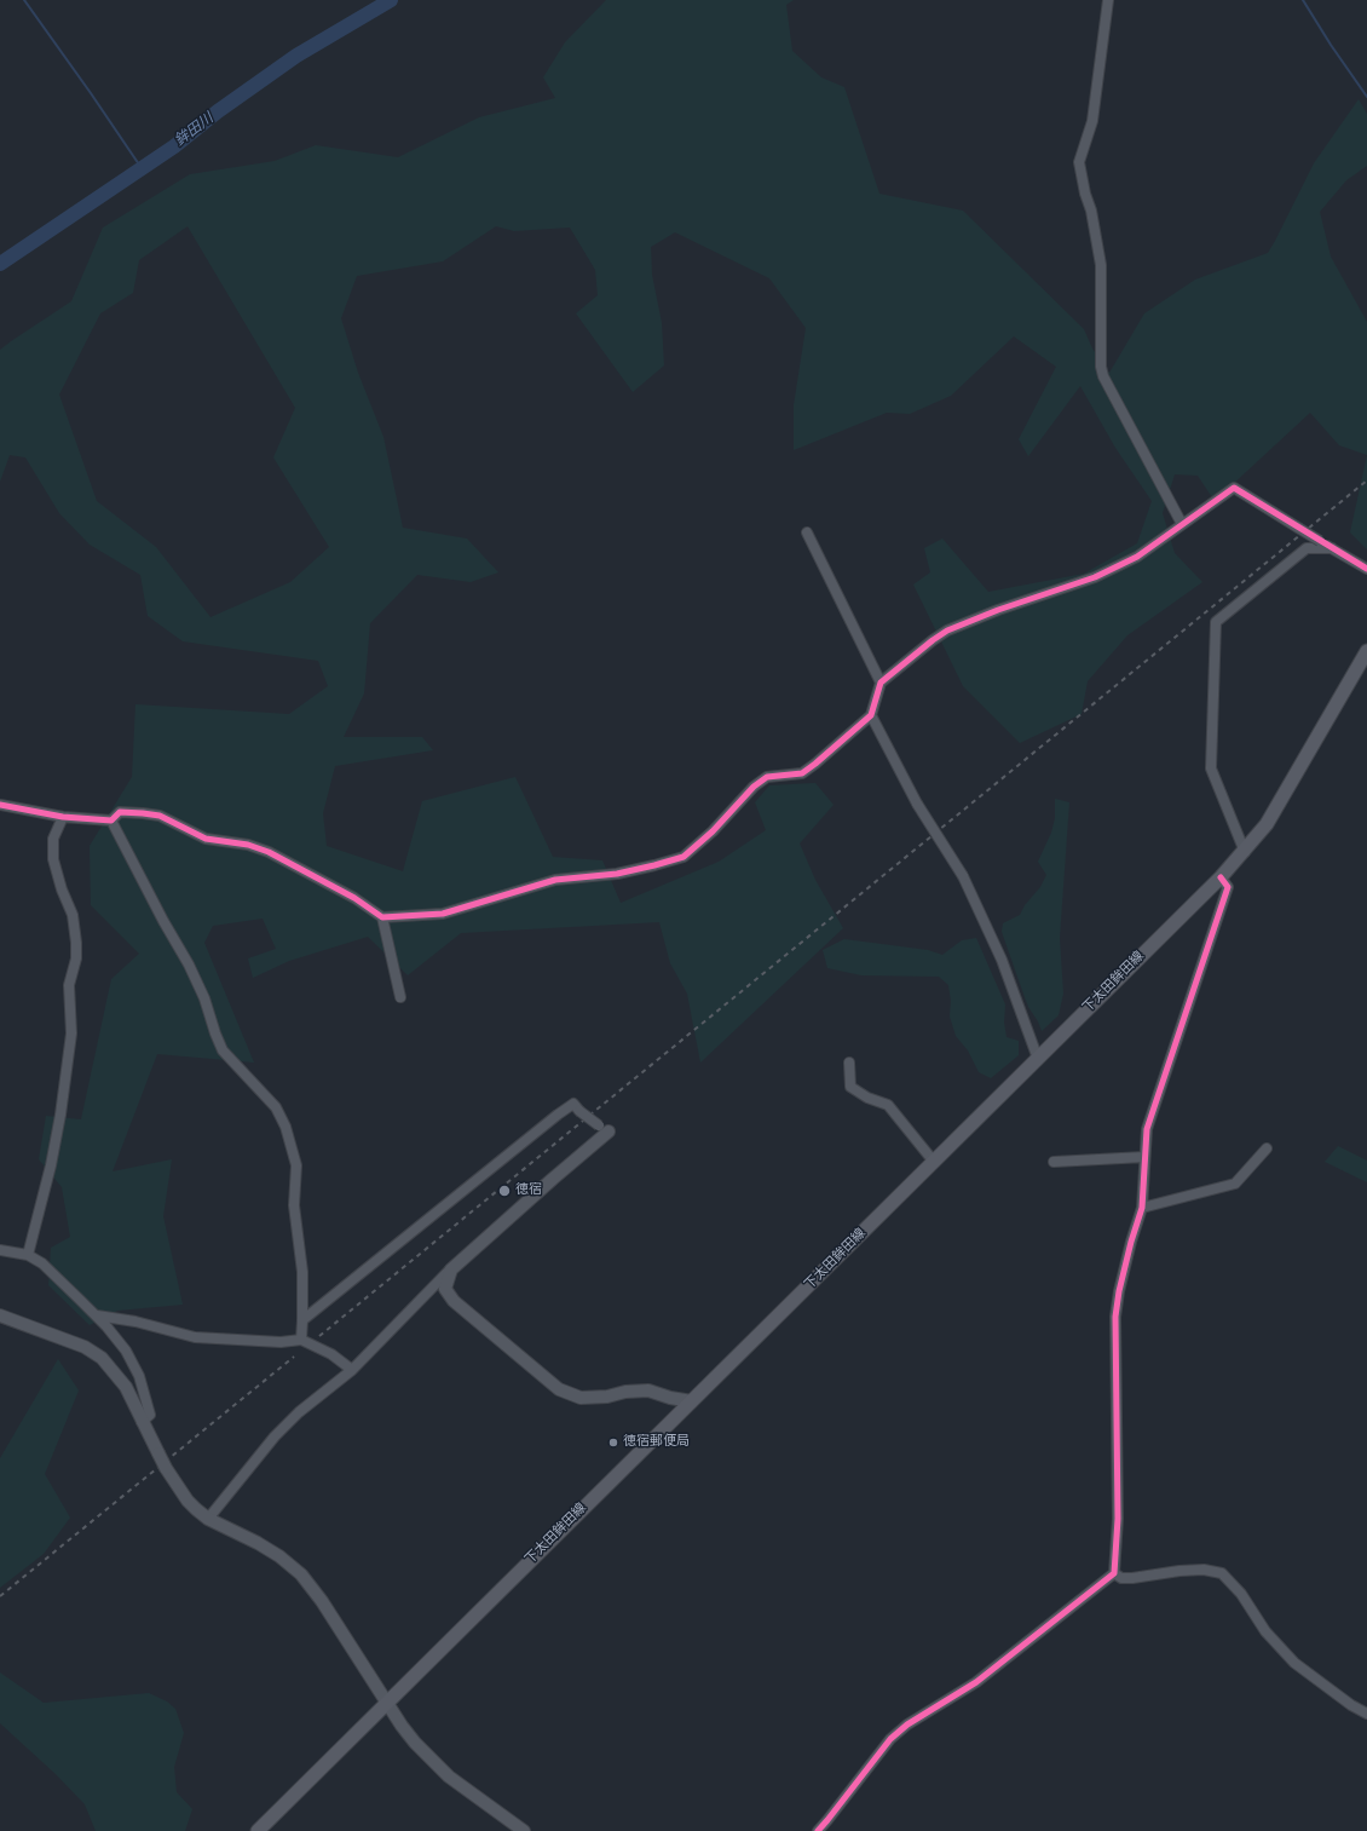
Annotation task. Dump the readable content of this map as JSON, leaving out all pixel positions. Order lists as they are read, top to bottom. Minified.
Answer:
{"streets":{"main road":["下太田鉾田線"]},"water":["鉾田川"],"places":["徳宿","徳宿郵便局"]}
